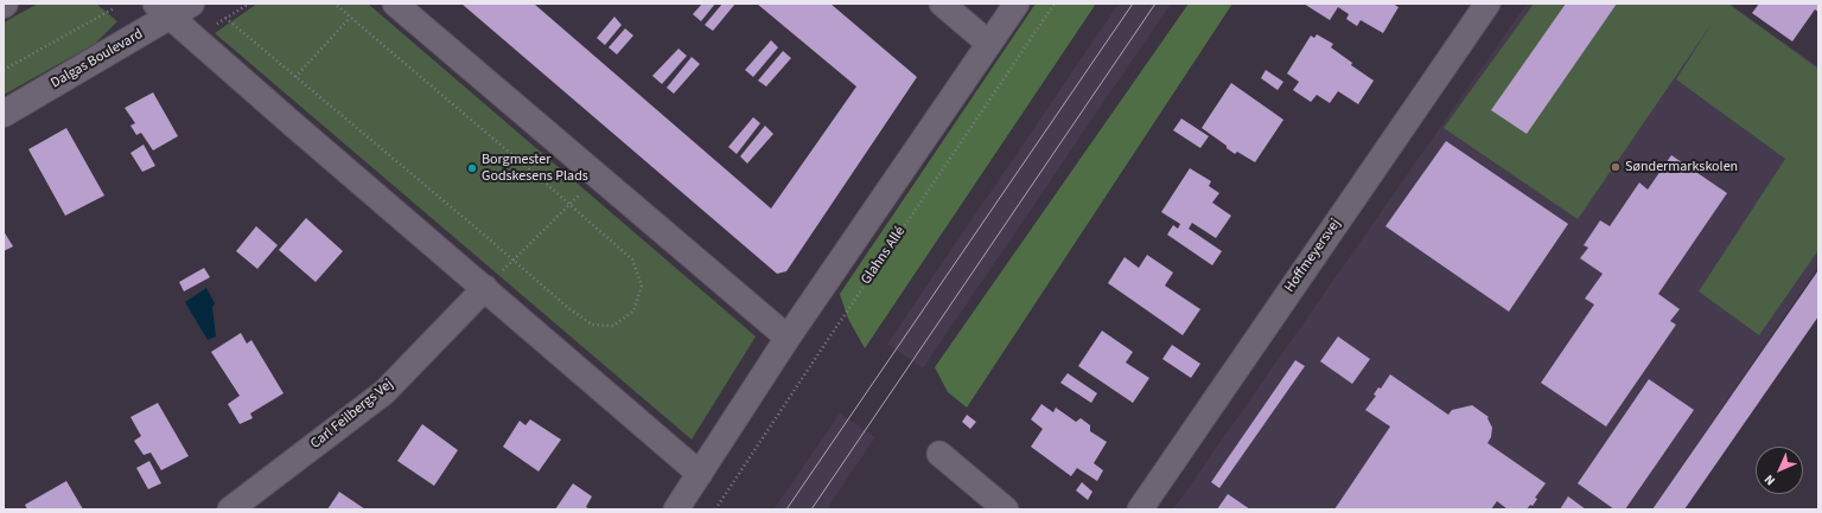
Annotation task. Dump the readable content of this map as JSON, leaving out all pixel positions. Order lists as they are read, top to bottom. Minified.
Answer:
{"streets":{"street":["Dalgas Boulevard","Hoffmeyersvej","Carl Feilbergs Vej"],"path":["Glahns Allé"]},"places":["Søndermarkskolen","Borgmester Godskesens Plads"],"north":"bottom left"}
